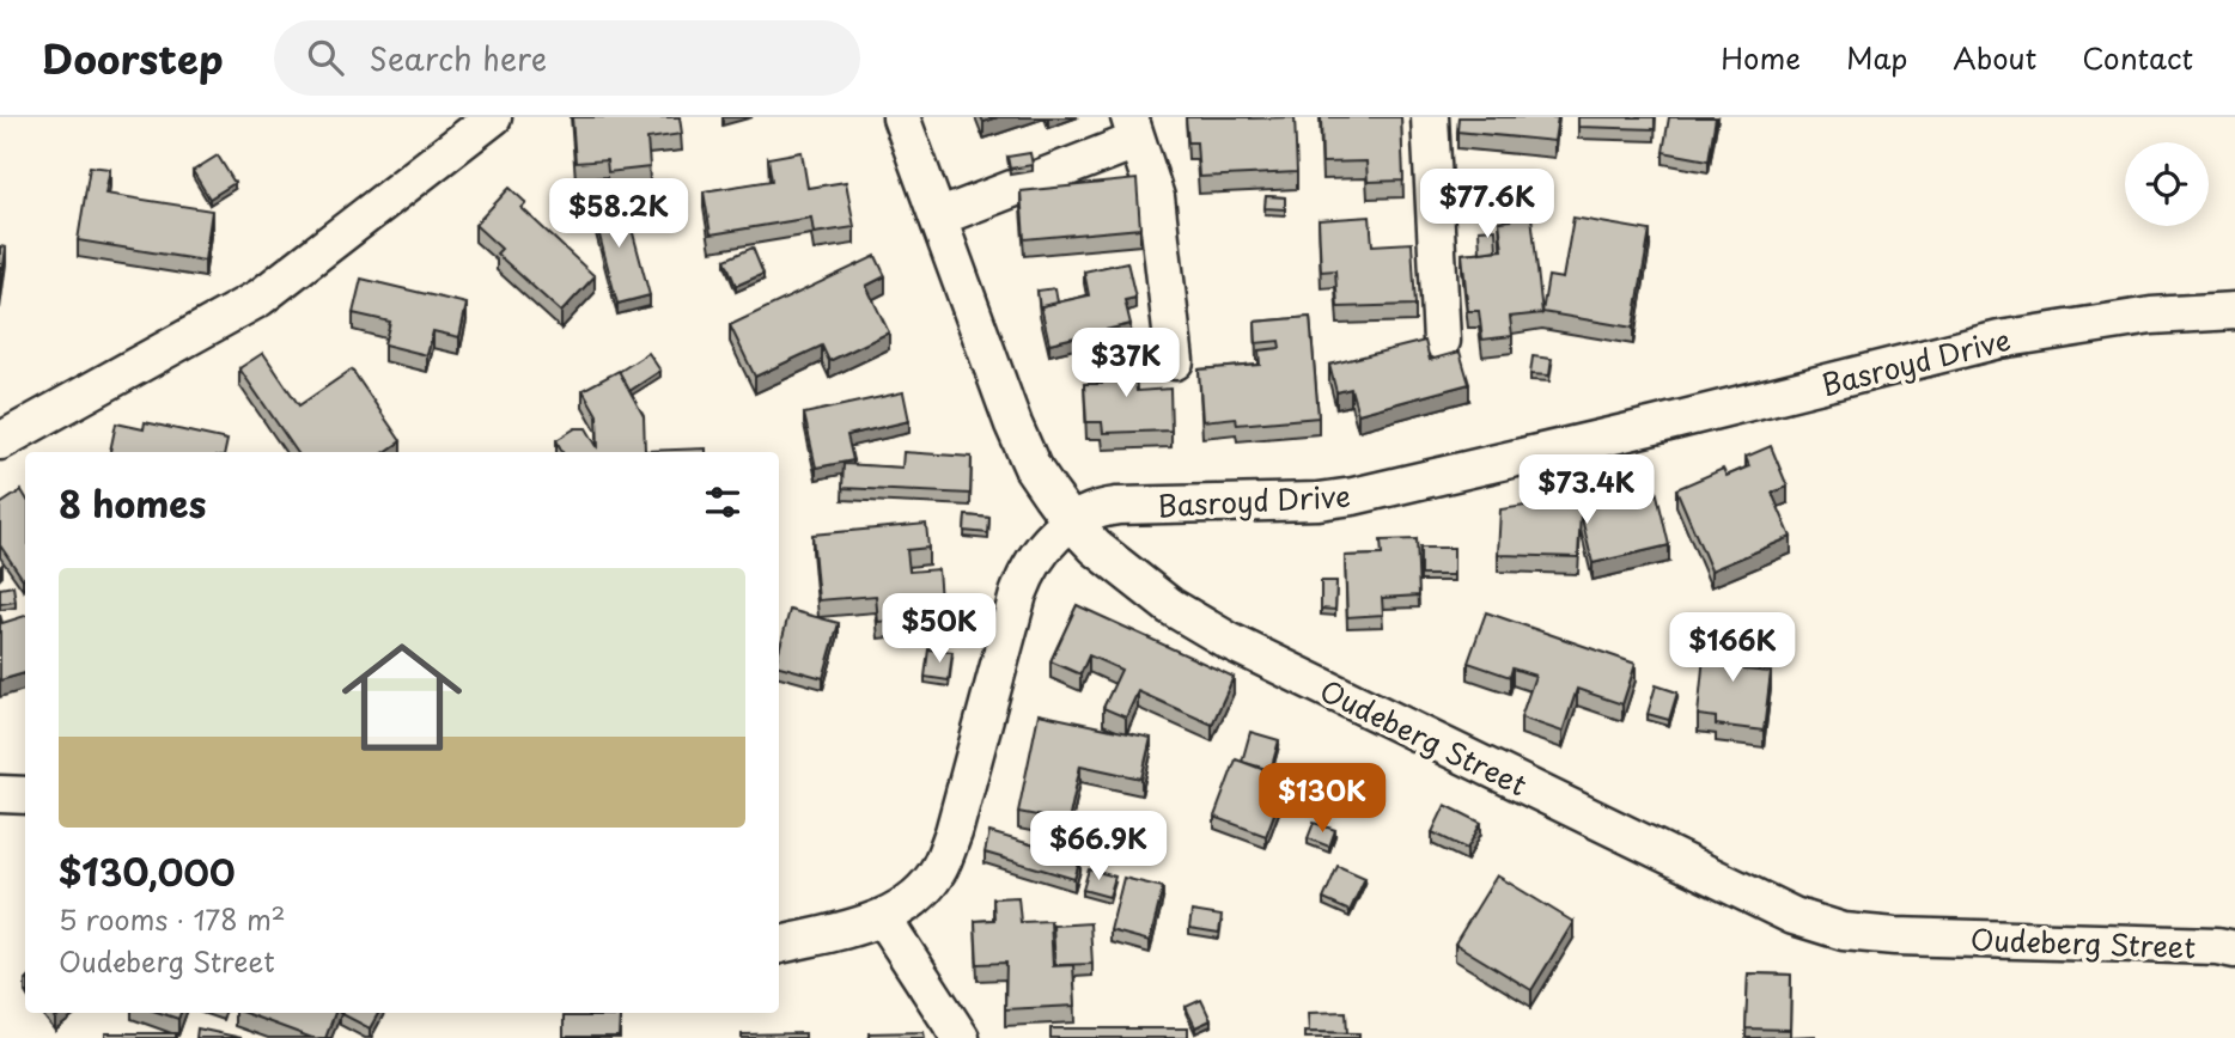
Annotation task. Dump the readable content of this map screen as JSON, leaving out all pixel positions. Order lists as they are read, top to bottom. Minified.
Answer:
{"streets":{"street":["Basroyd Drive","Oudeberg Street"]},"crossings":[["Basroyd Drive","Oudeberg Street"]],"page":{"header":"Doorstep","search":"Search here","nav":["Home","Map","About","Contact"],"price":["$77.6K","$58.2K","$37K","$73.4K","$50K","$166K","$130K","$66.9K"],"heading":"8 homes","list":[{"name":"$130,000","note":"5 rooms · 178 m² · Oudeberg Street"}]}}
